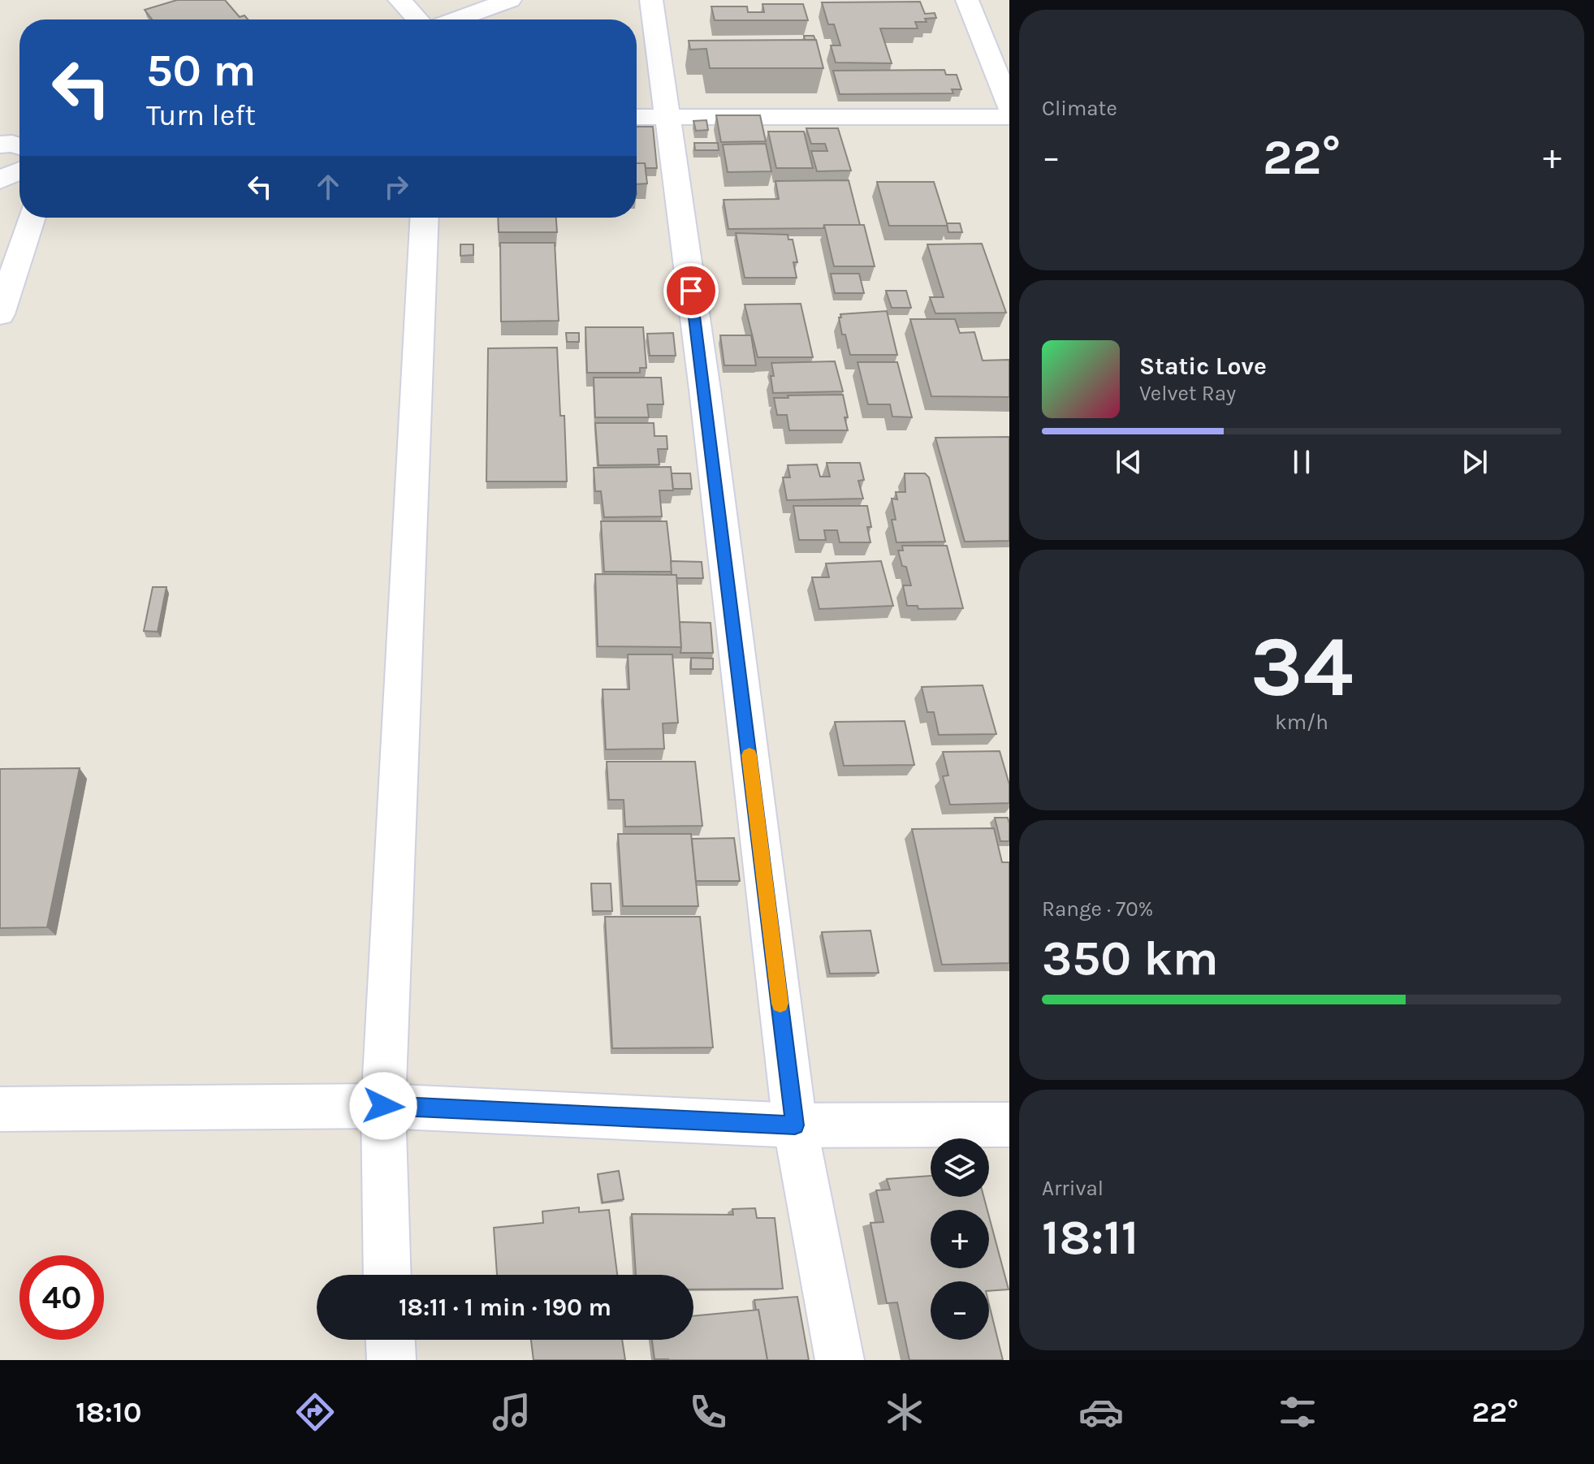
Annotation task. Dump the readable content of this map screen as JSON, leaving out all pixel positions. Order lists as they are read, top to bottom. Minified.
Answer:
{"page":{"tile":["Climate",["34","km/h"],["Range · 70%","350 km"],["Arrival","18:11"]],"turn":["50 m","Turn left"],"heat":["−","22°","+"],"song":["Static Love","Velvet Ray"],"map_buttons":["+","−"],"limit":"40","trip":"18:11 · 1 min · 190 m","tabs":["18:10","22°"]}}
